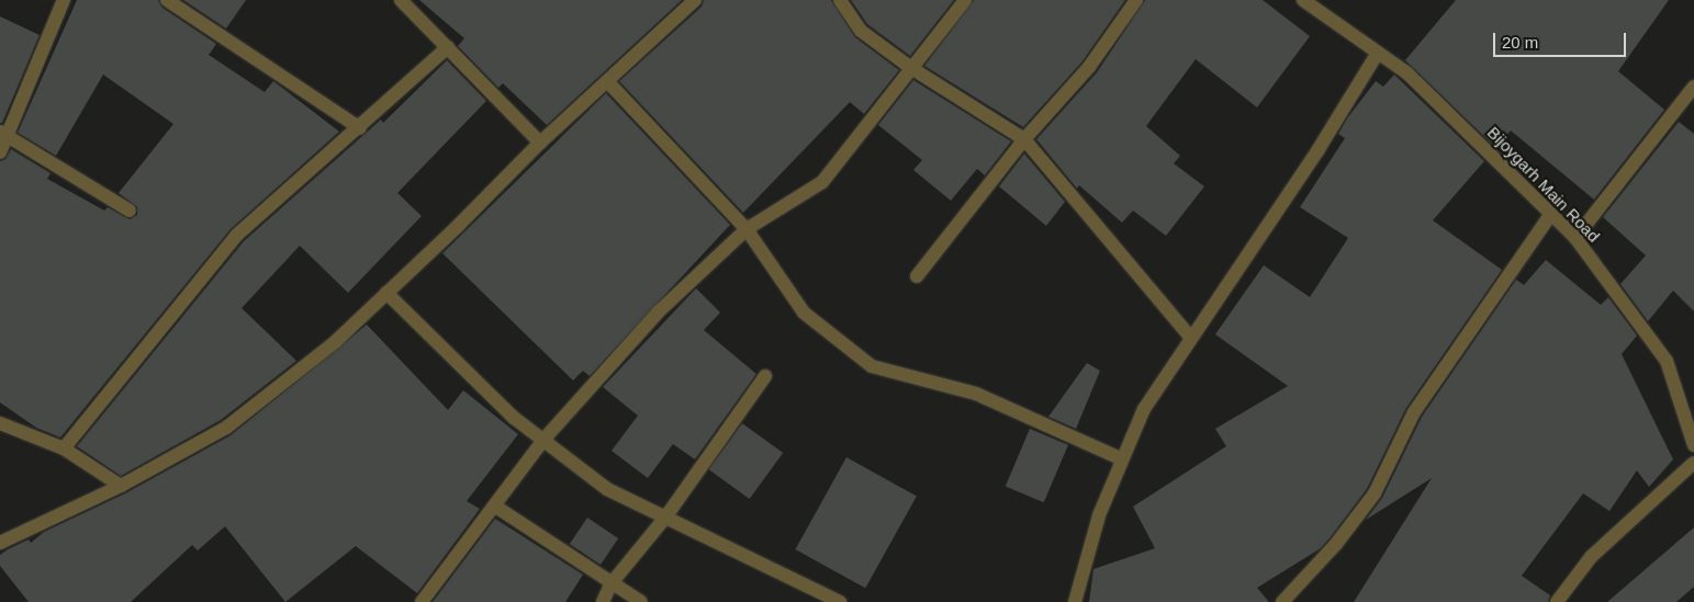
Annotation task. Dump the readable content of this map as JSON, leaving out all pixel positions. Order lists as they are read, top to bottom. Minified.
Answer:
{"streets":{"street":["Bijoygarh Main Road"]},"scale_bar":"20 m"}
